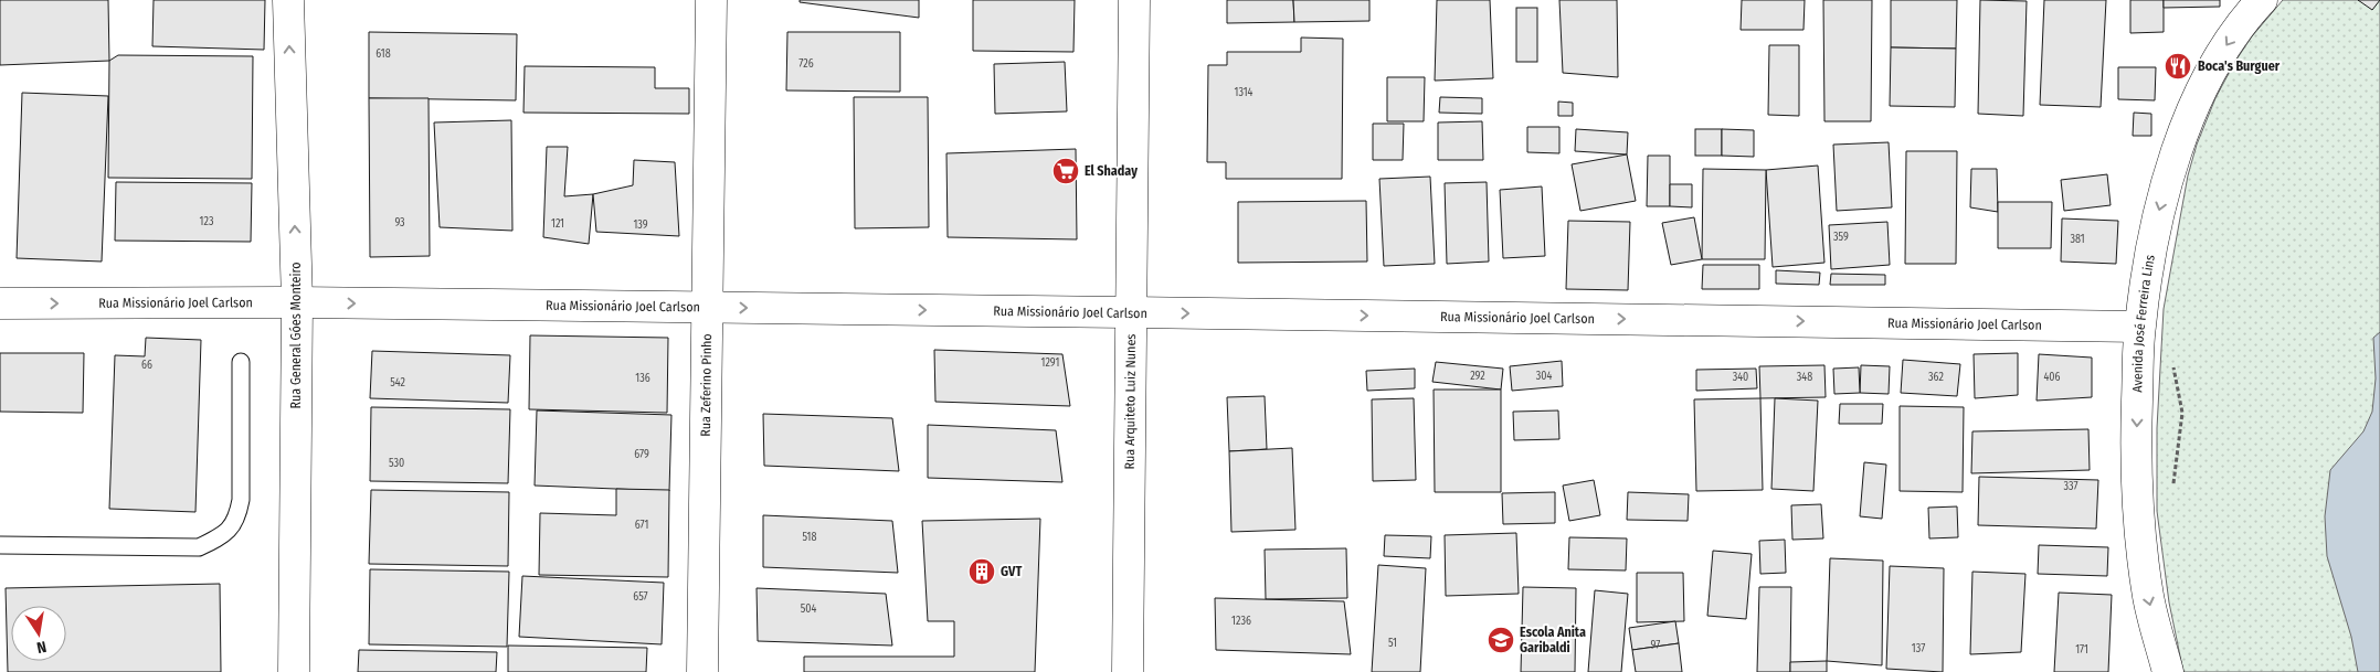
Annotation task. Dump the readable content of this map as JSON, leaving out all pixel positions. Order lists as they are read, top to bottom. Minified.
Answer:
{"streets":{"street":["Rua Missionário Joel Carlson","Avenida José Ferreira Lins","Rua General Góes Monteiro","Rua Zeferino Pinho","Rua Arquiteto Luiz Nunes"]},"crossings":[["Rua Missionário Joel Carlson","Avenida José Ferreira Lins"],["Rua Missionário Joel Carlson","Rua General Góes Monteiro"],["Rua Missionário Joel Carlson","Rua Zeferino Pinho"],["Rua Missionário Joel Carlson","Rua Arquiteto Luiz Nunes"]],"one_way":["Rua Missionário Joel Carlson","Avenida José Ferreira Lins","Rua General Góes Monteiro"],"places":{"restaurant":["Boca's Burguer"],"supermarket":["El Shaday"],"building":["GVT"],"school or university":["Escola Anita Garibaldi"]},"house_numbers":["618","726","1314","123","93","121","139","359","381","1291","66","292","304","340","348","362","406","136","542","679","530","337","671","518","657","504","1236","51","97","137","171"],"north":"bottom"}
